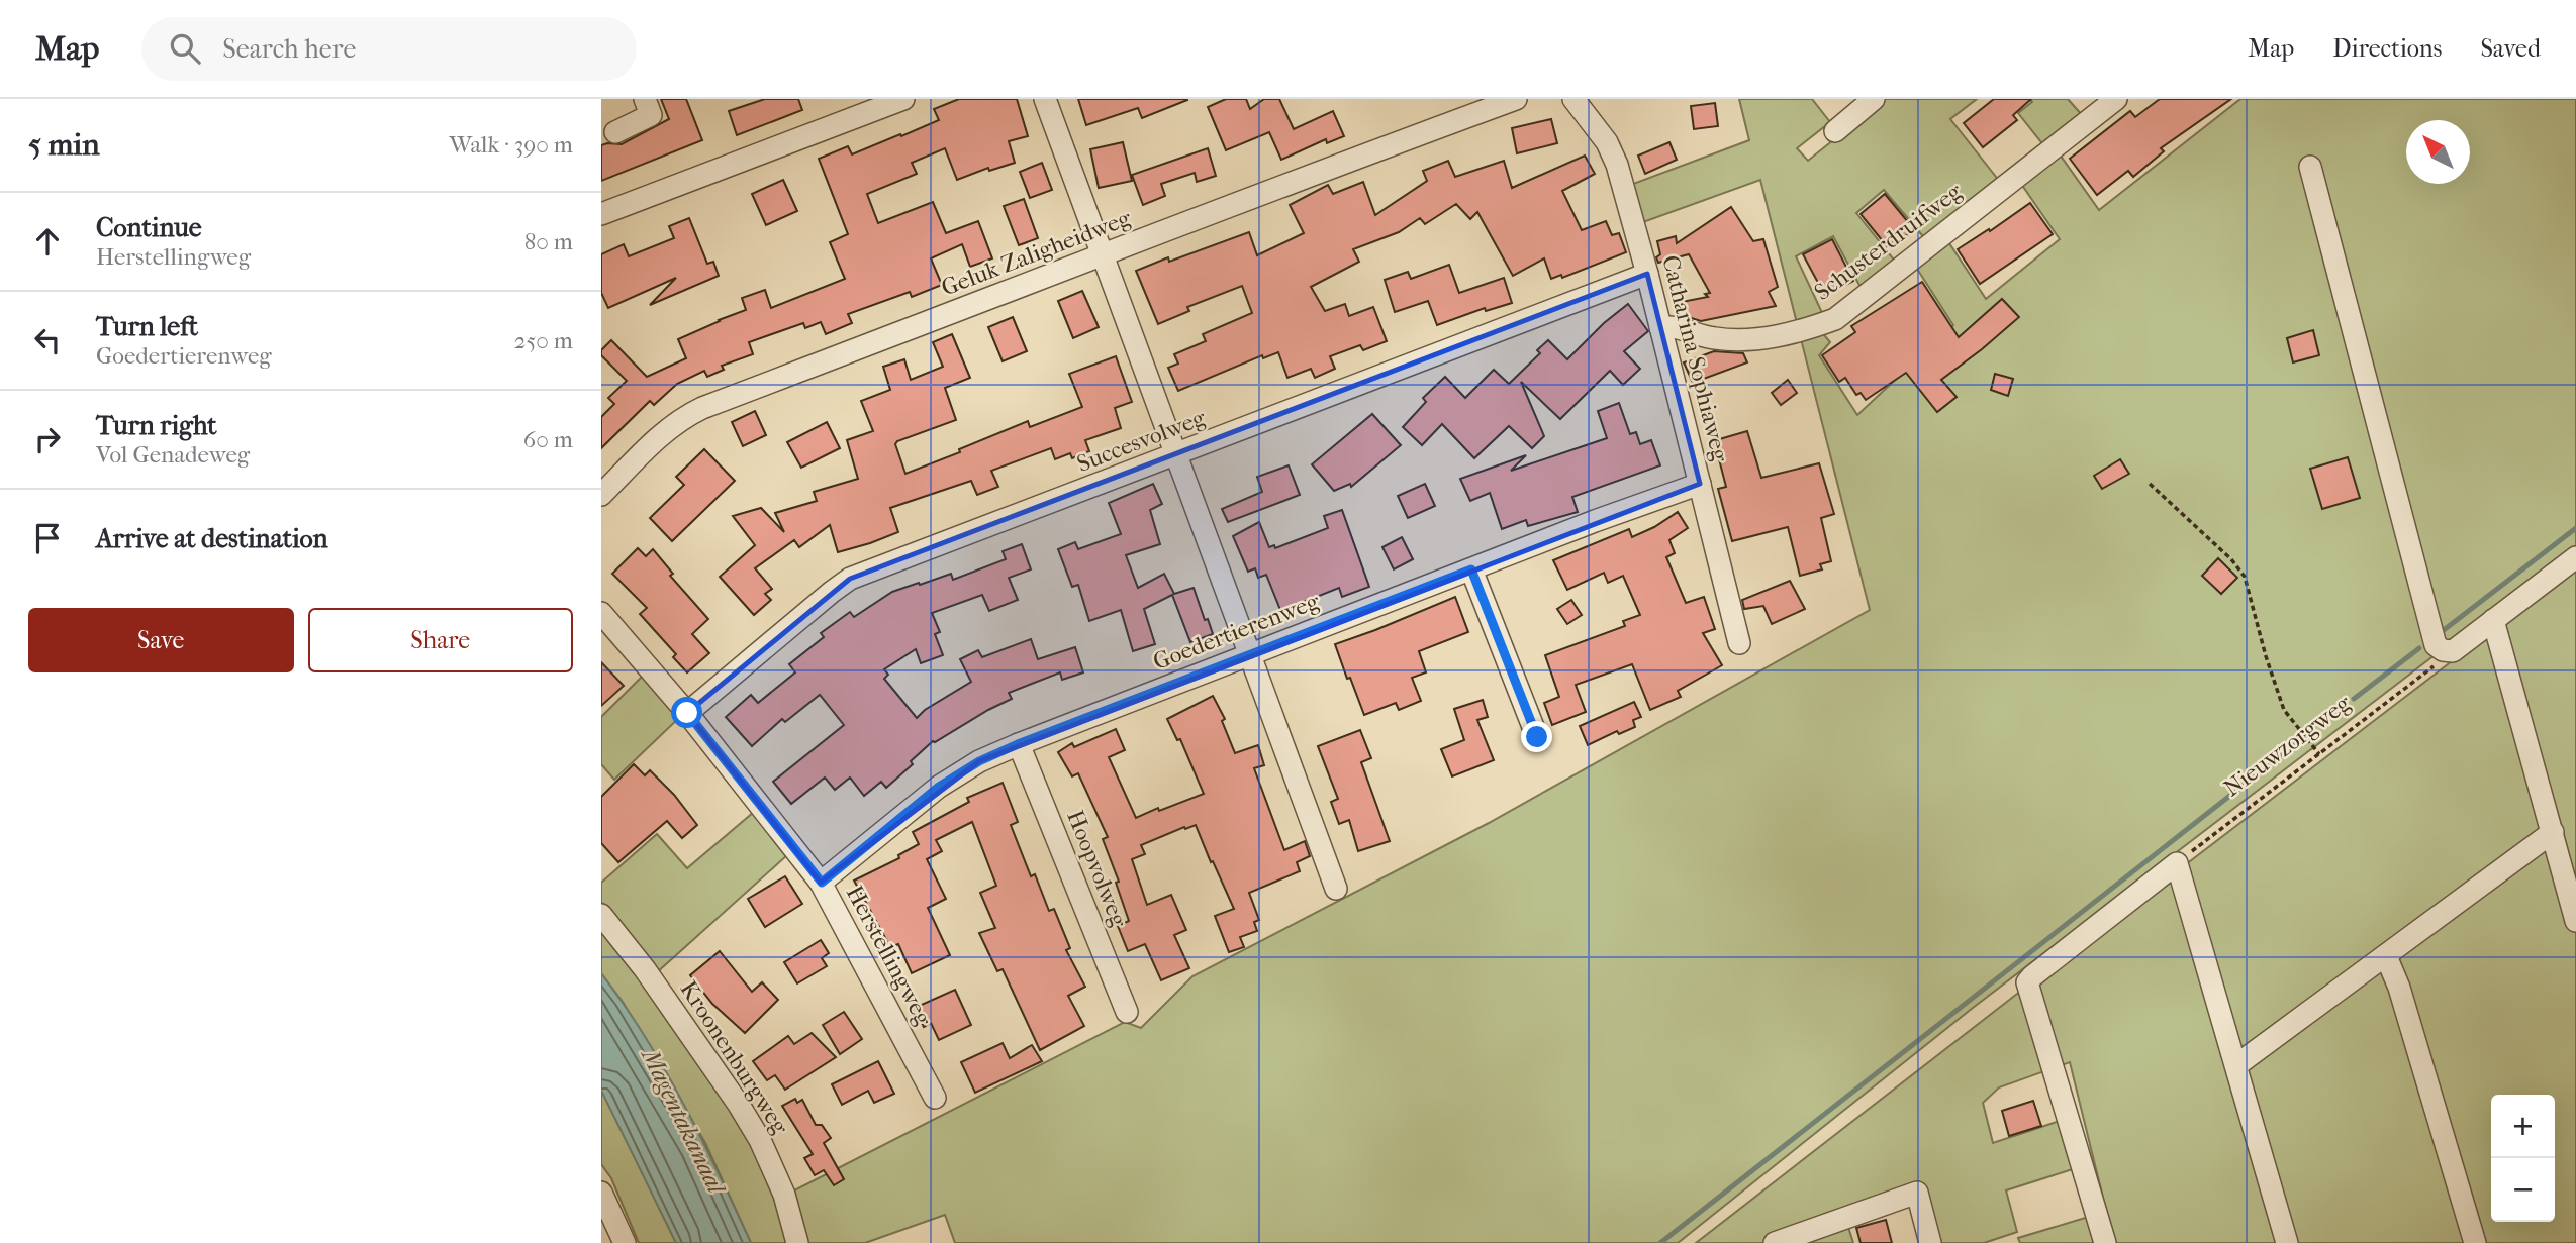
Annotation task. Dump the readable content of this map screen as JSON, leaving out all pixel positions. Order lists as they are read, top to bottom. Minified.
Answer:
{"streets":{"street":["Schusterdruifweg","Geluk Zaligheidweg","Catharina Sophiaweg","Succesvolweg","Goedertierenweg","Hoopvolweg","Herstellingweg","Kroonenburgweg"],"path":["Nieuwzorgweg"]},"crossings":[["Schusterdruifweg","Catharina Sophiaweg"],["Catharina Sophiaweg","Succesvolweg"],["Catharina Sophiaweg","Goedertierenweg"],["Succesvolweg","Herstellingweg"],["Goedertierenweg","Hoopvolweg"],["Goedertierenweg","Herstellingweg"]],"water":["Magentakanaal"],"north":"top left","page":{"header":"Map","search":"Search here","nav":["Map","Directions","Saved"],"heading":["5 min","Walk · 390 m"],"list":[["Continue","Herstellingweg","80 m"],["Turn left","Goedertierenweg","250 m"],["Turn right","Vol Genadeweg","60 m"],"Arrive at destination"],"buttons":["Save","Share"],"map_buttons":["+","−"]}}
